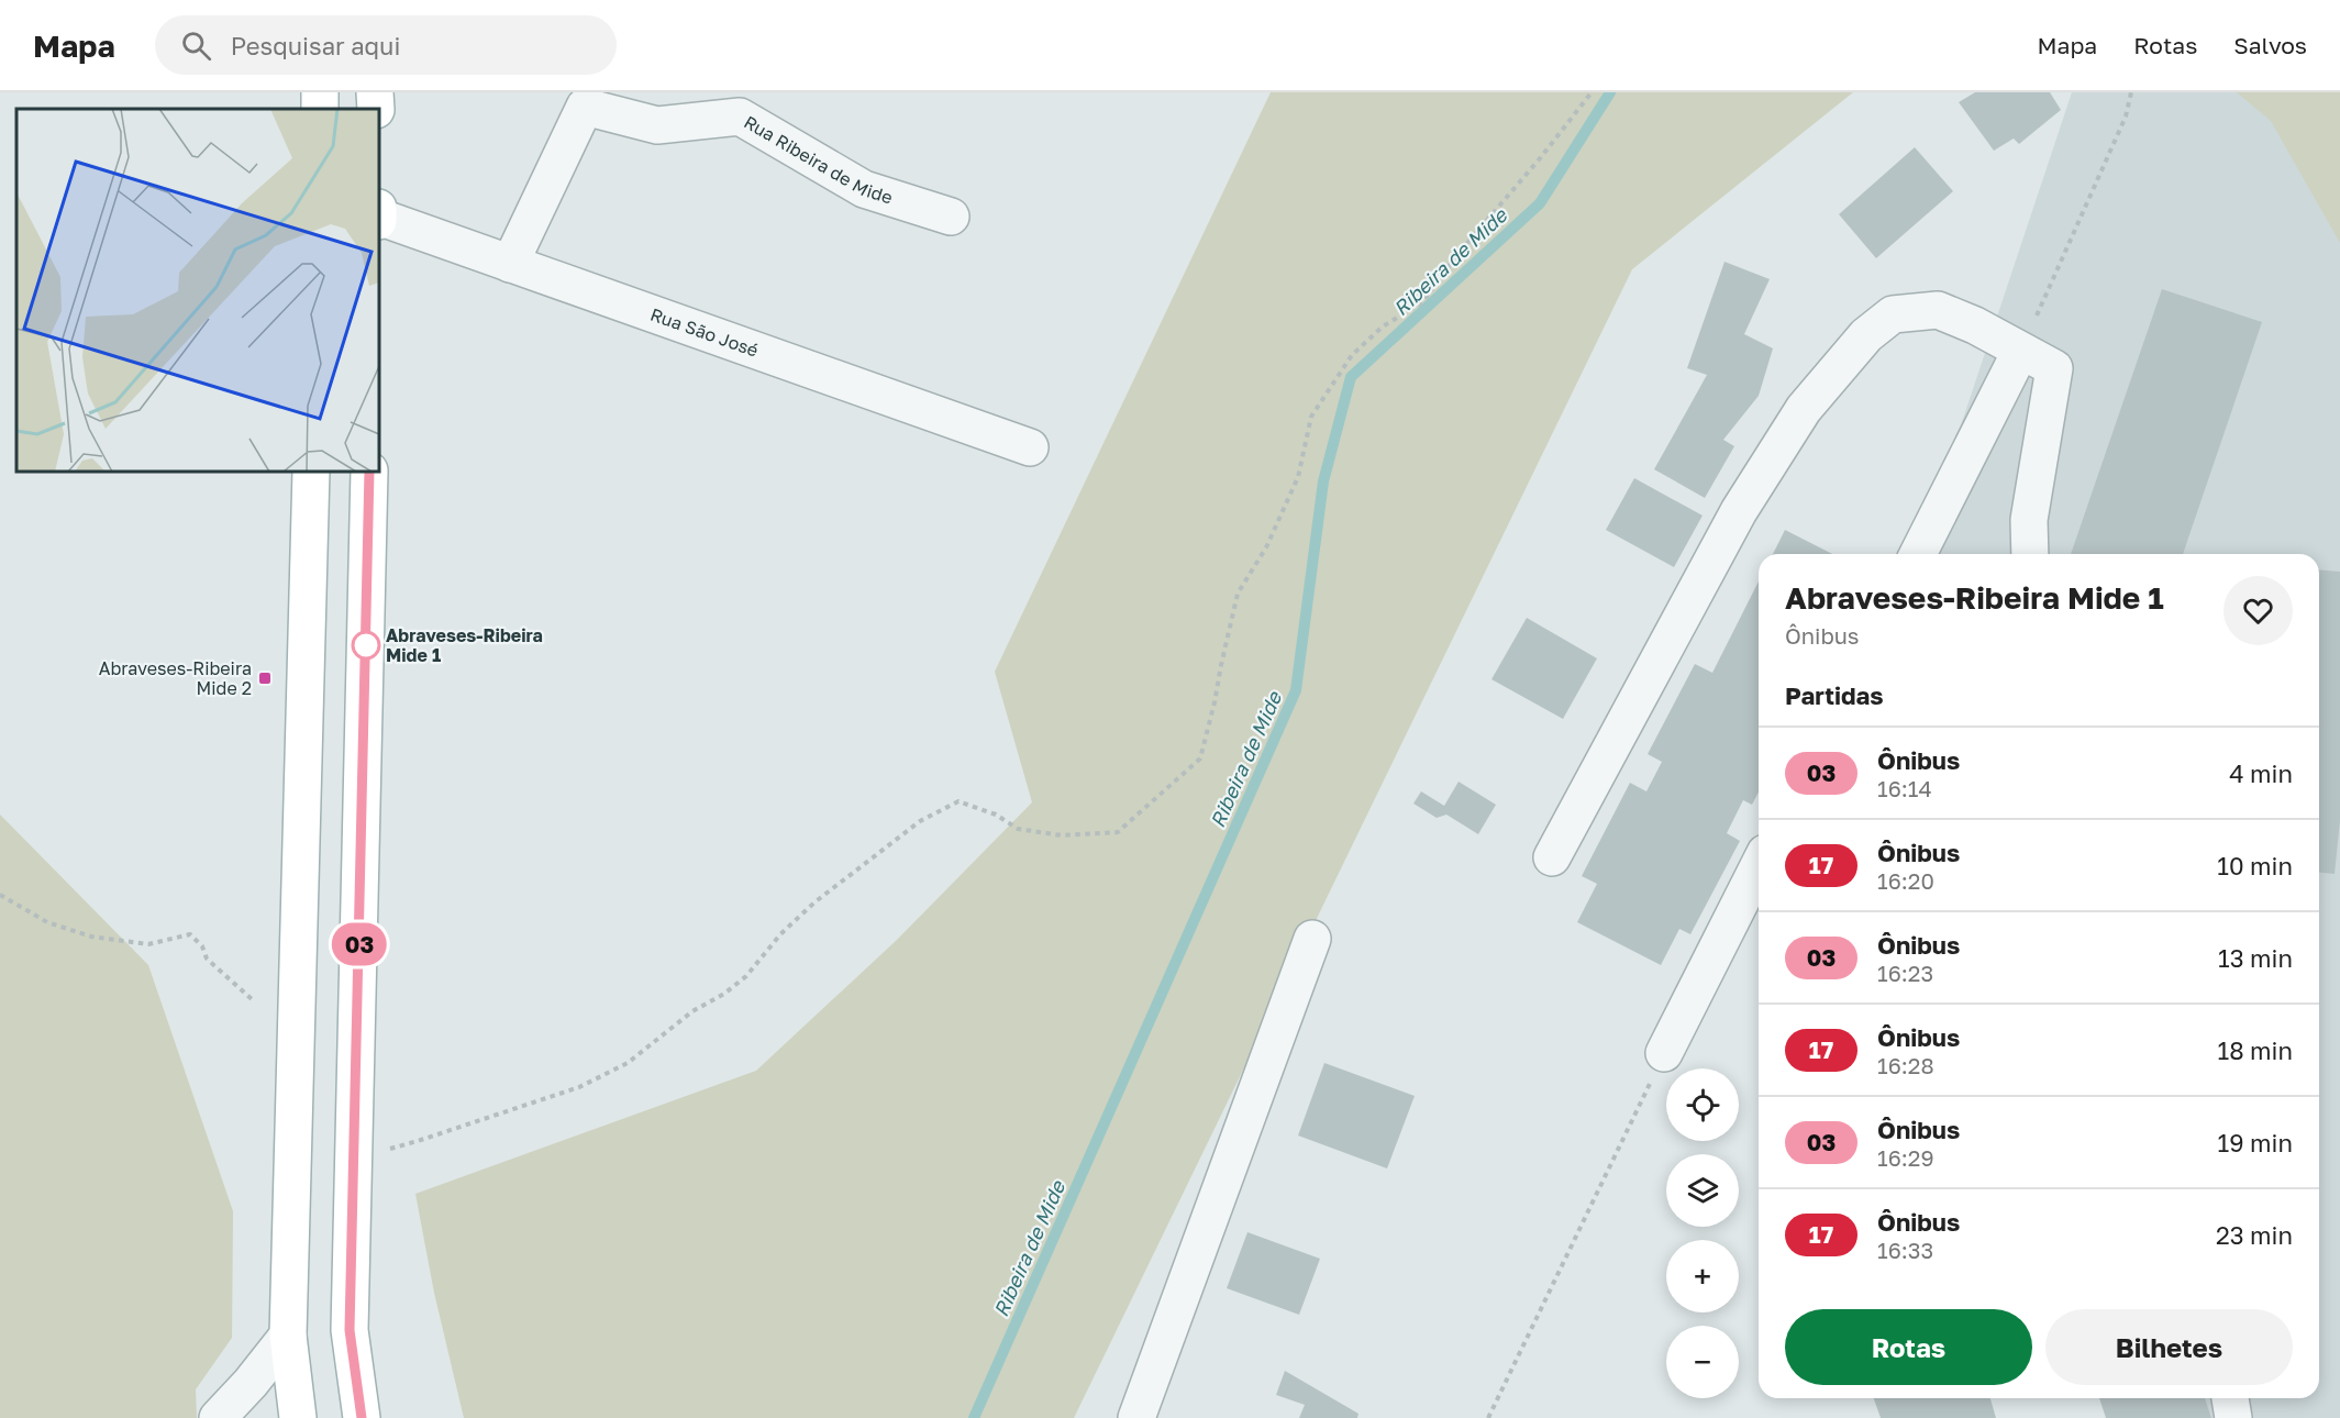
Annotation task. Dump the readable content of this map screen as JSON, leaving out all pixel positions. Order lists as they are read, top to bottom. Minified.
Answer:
{"streets":{"street":["Rua Ribeira de Mide","Rua São José"]},"crossings":[["Rua Ribeira de Mide","Rua São José"]],"water":["Ribeira de Mide"],"places":{"other":["Abraveses-Ribeira Mide 1"],"transit":["Abraveses-Ribeira Mide 2"]},"lines":["bus line 03"],"page":{"header":"Mapa","search":"Pesquisar aqui","nav":["Mapa","Rotas","Salvos"],"on_map":"03","heading":[["Abraveses-Ribeira Mide 1","Ônibus"],"Partidas"],"list":[{"mark":"03","name":"Ônibus","note":"16:14","value":"4 min"},{"mark":"17","name":"Ônibus","note":"16:20","value":"10 min"},{"mark":"03","name":"Ônibus","note":"16:23","value":"13 min"},{"mark":"17","name":"Ônibus","note":"16:28","value":"18 min"},{"mark":"03","name":"Ônibus","note":"16:29","value":"19 min"},{"mark":"17","name":"Ônibus","note":"16:33","value":"23 min"}],"map_buttons":["+","−"],"buttons":["Rotas","Bilhetes"]}}
